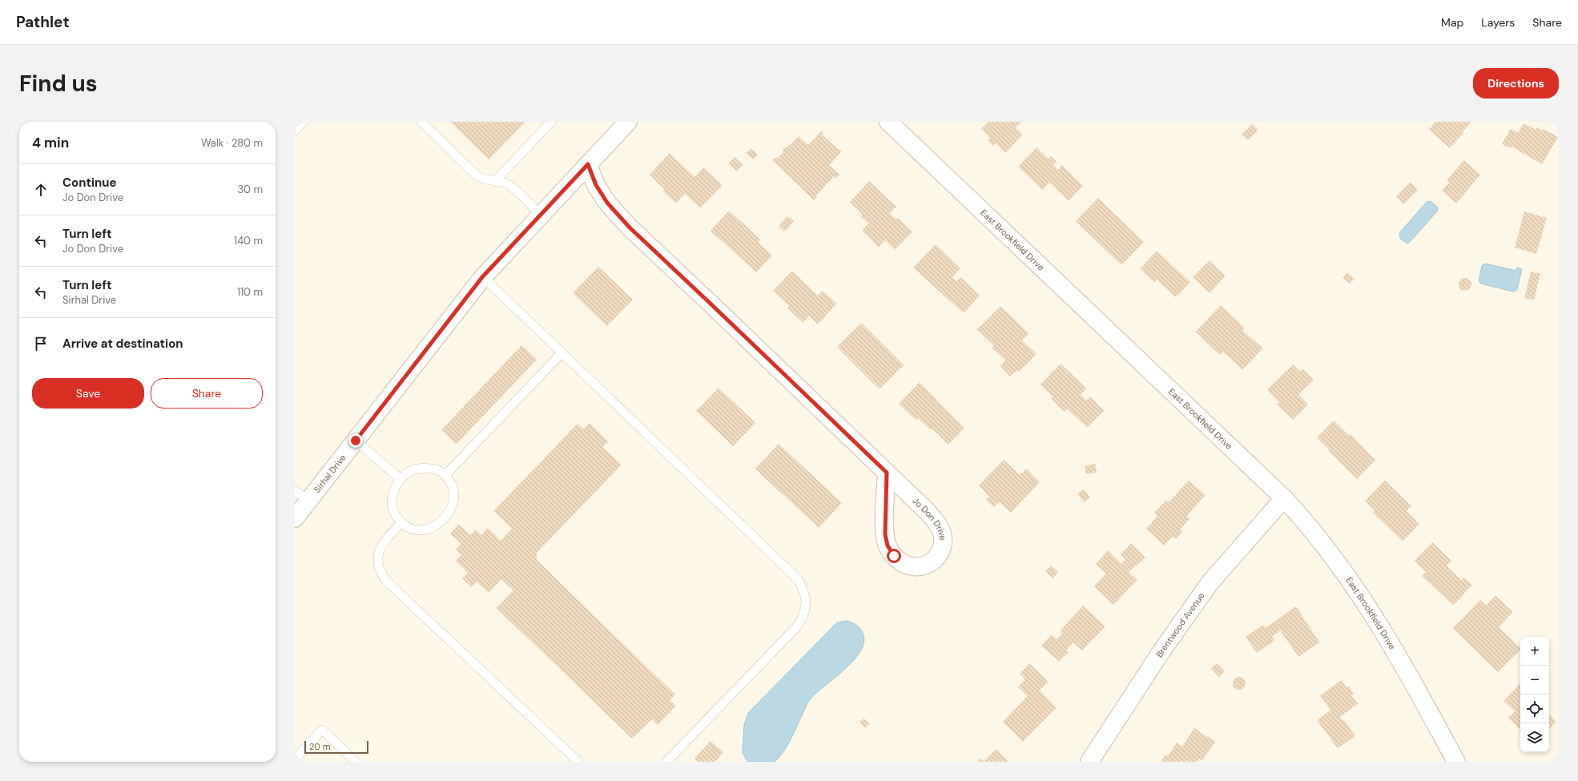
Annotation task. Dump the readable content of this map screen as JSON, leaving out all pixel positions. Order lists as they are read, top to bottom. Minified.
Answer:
{"streets":{"street":["East Brookfield Drive","Sirhal Drive","Jo Don Drive","Brentwood Avenue"]},"crossings":[["East Brookfield Drive","Brentwood Avenue"],["Sirhal Drive","Jo Don Drive"]],"scale_bar":"20 m","page":{"header":"Pathlet","nav":["Map","Layers","Share"],"buttons":["Directions",["Save","Share"]],"title":"Find us","heading":["4 min","Walk · 280 m"],"list":[["Continue","Jo Don Drive","30 m"],["Turn left","Jo Don Drive","140 m"],["Turn left","Sirhal Drive","110 m"],"Arrive at destination"],"map_buttons":["+","−"],"scale":"20 m"}}
